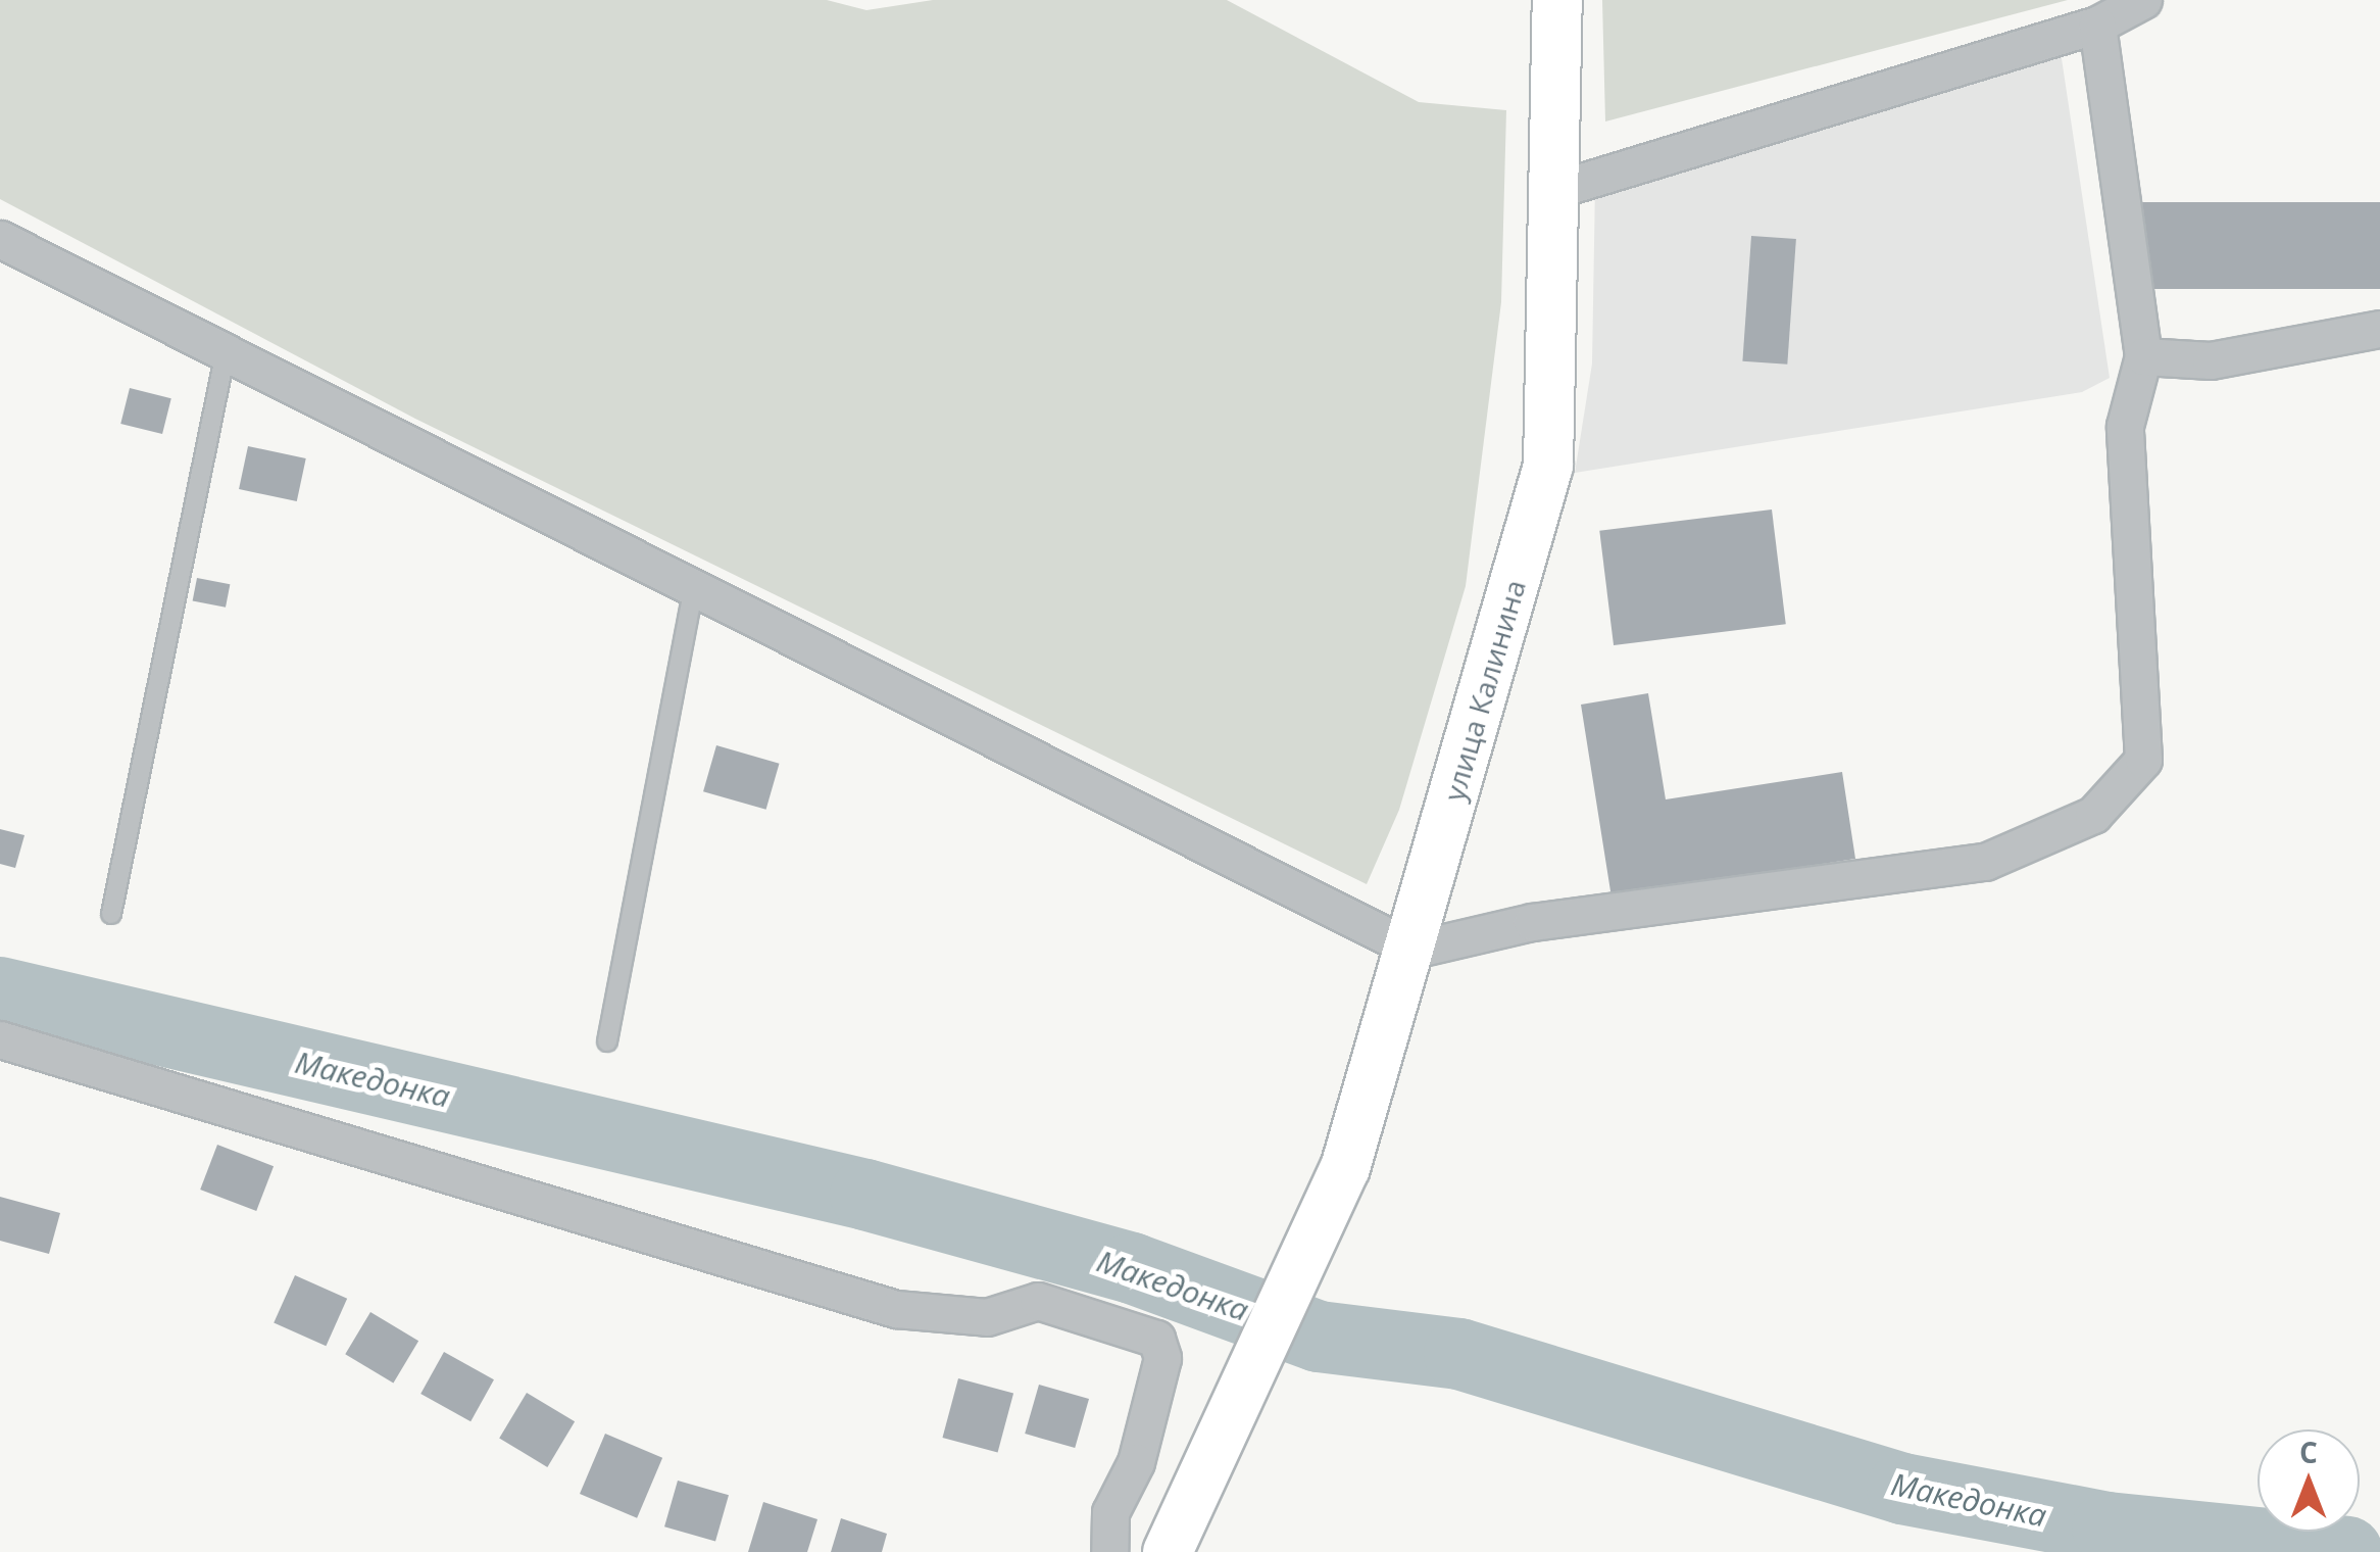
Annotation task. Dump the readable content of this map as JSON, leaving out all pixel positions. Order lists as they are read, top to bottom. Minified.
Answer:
{"streets":{"main road":["улица Калинина"]},"water":["Македонка"],"north":"top"}
